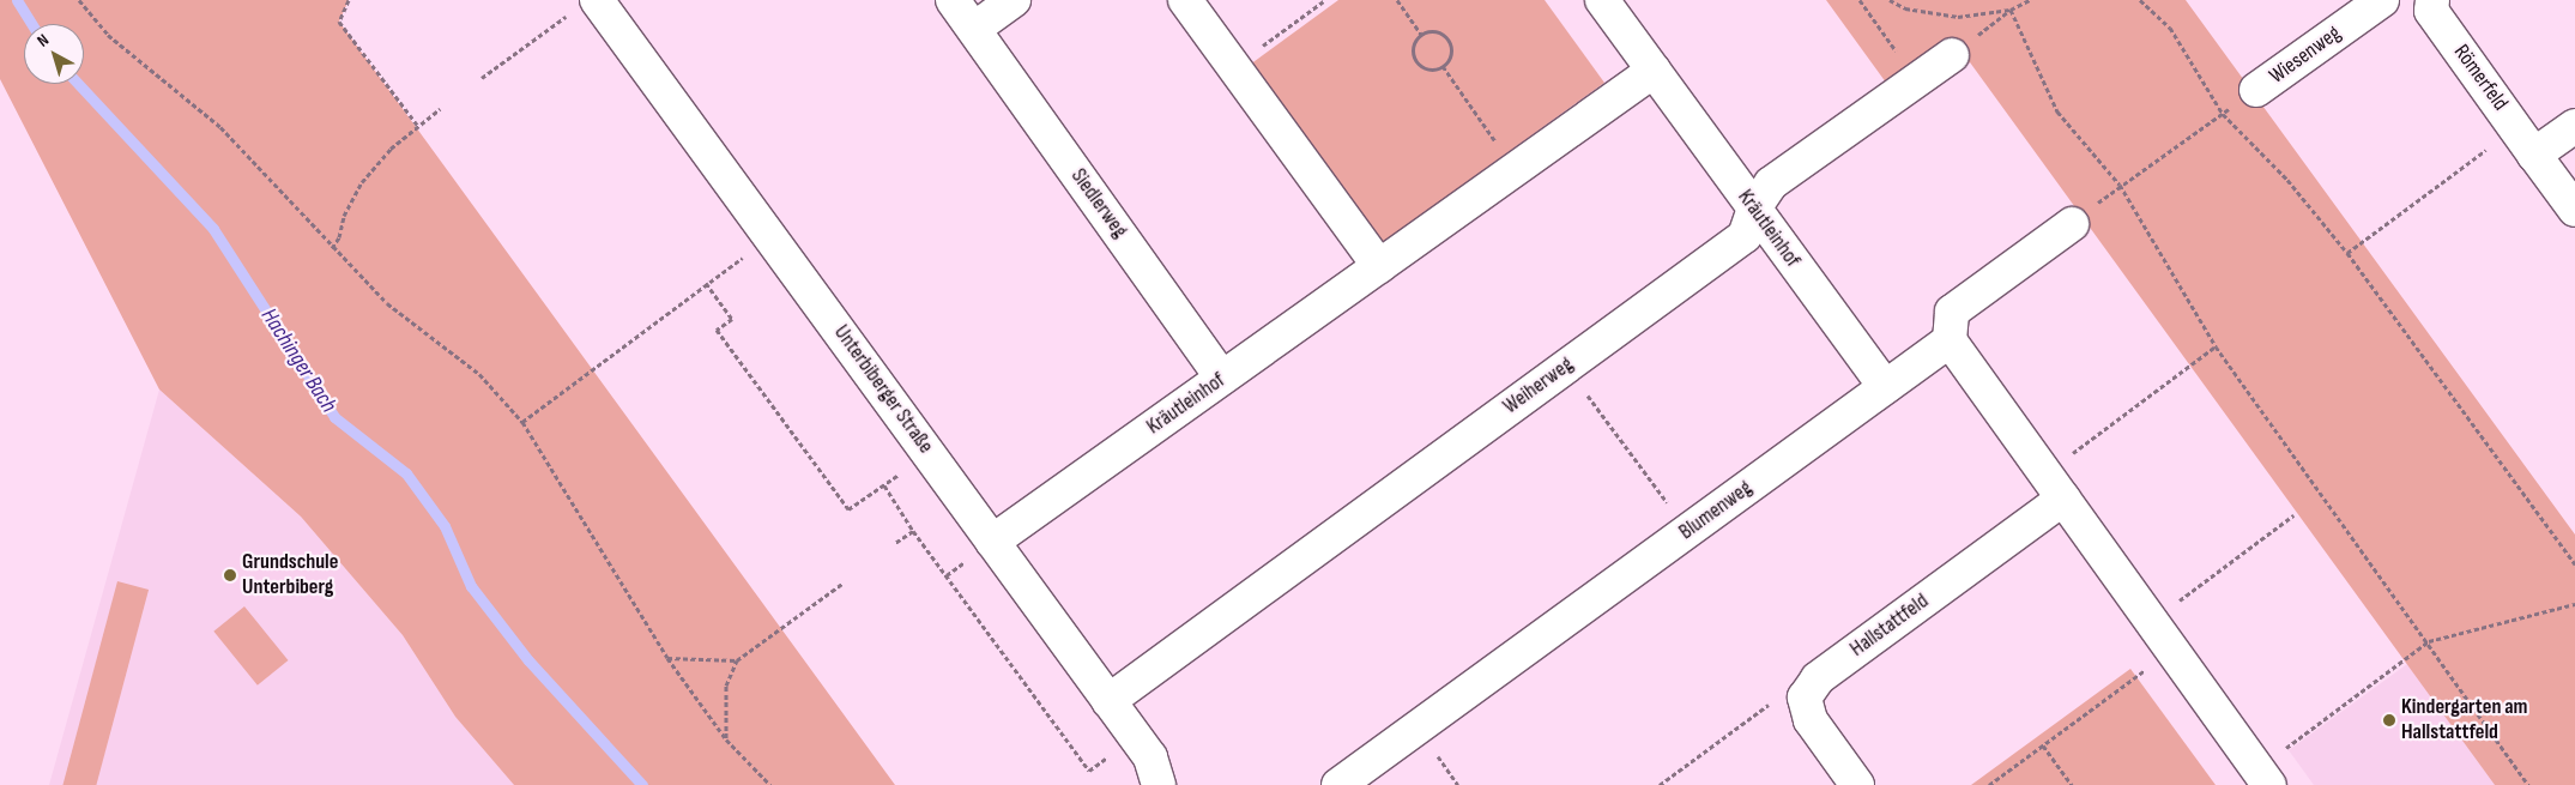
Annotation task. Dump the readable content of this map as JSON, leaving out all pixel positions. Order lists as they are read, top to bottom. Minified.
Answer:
{"streets":{"street":["Wiesenweg","Römerfeld","Siedlerweg","Kräutleinhof","Weiherweg","Unterbiberger Straße","Blumenweg","Hallstattfeld"]},"crossings":[["Siedlerweg","Kräutleinhof"],["Kräutleinhof","Weiherweg"],["Kräutleinhof","Unterbiberger Straße"],["Kräutleinhof","Blumenweg"],["Weiherweg","Unterbiberger Straße"]],"water":["Hachinger Bach"],"places":["Grundschule Unterbiberg","Kindergarten am Hallstattfeld"],"north":"top left"}
